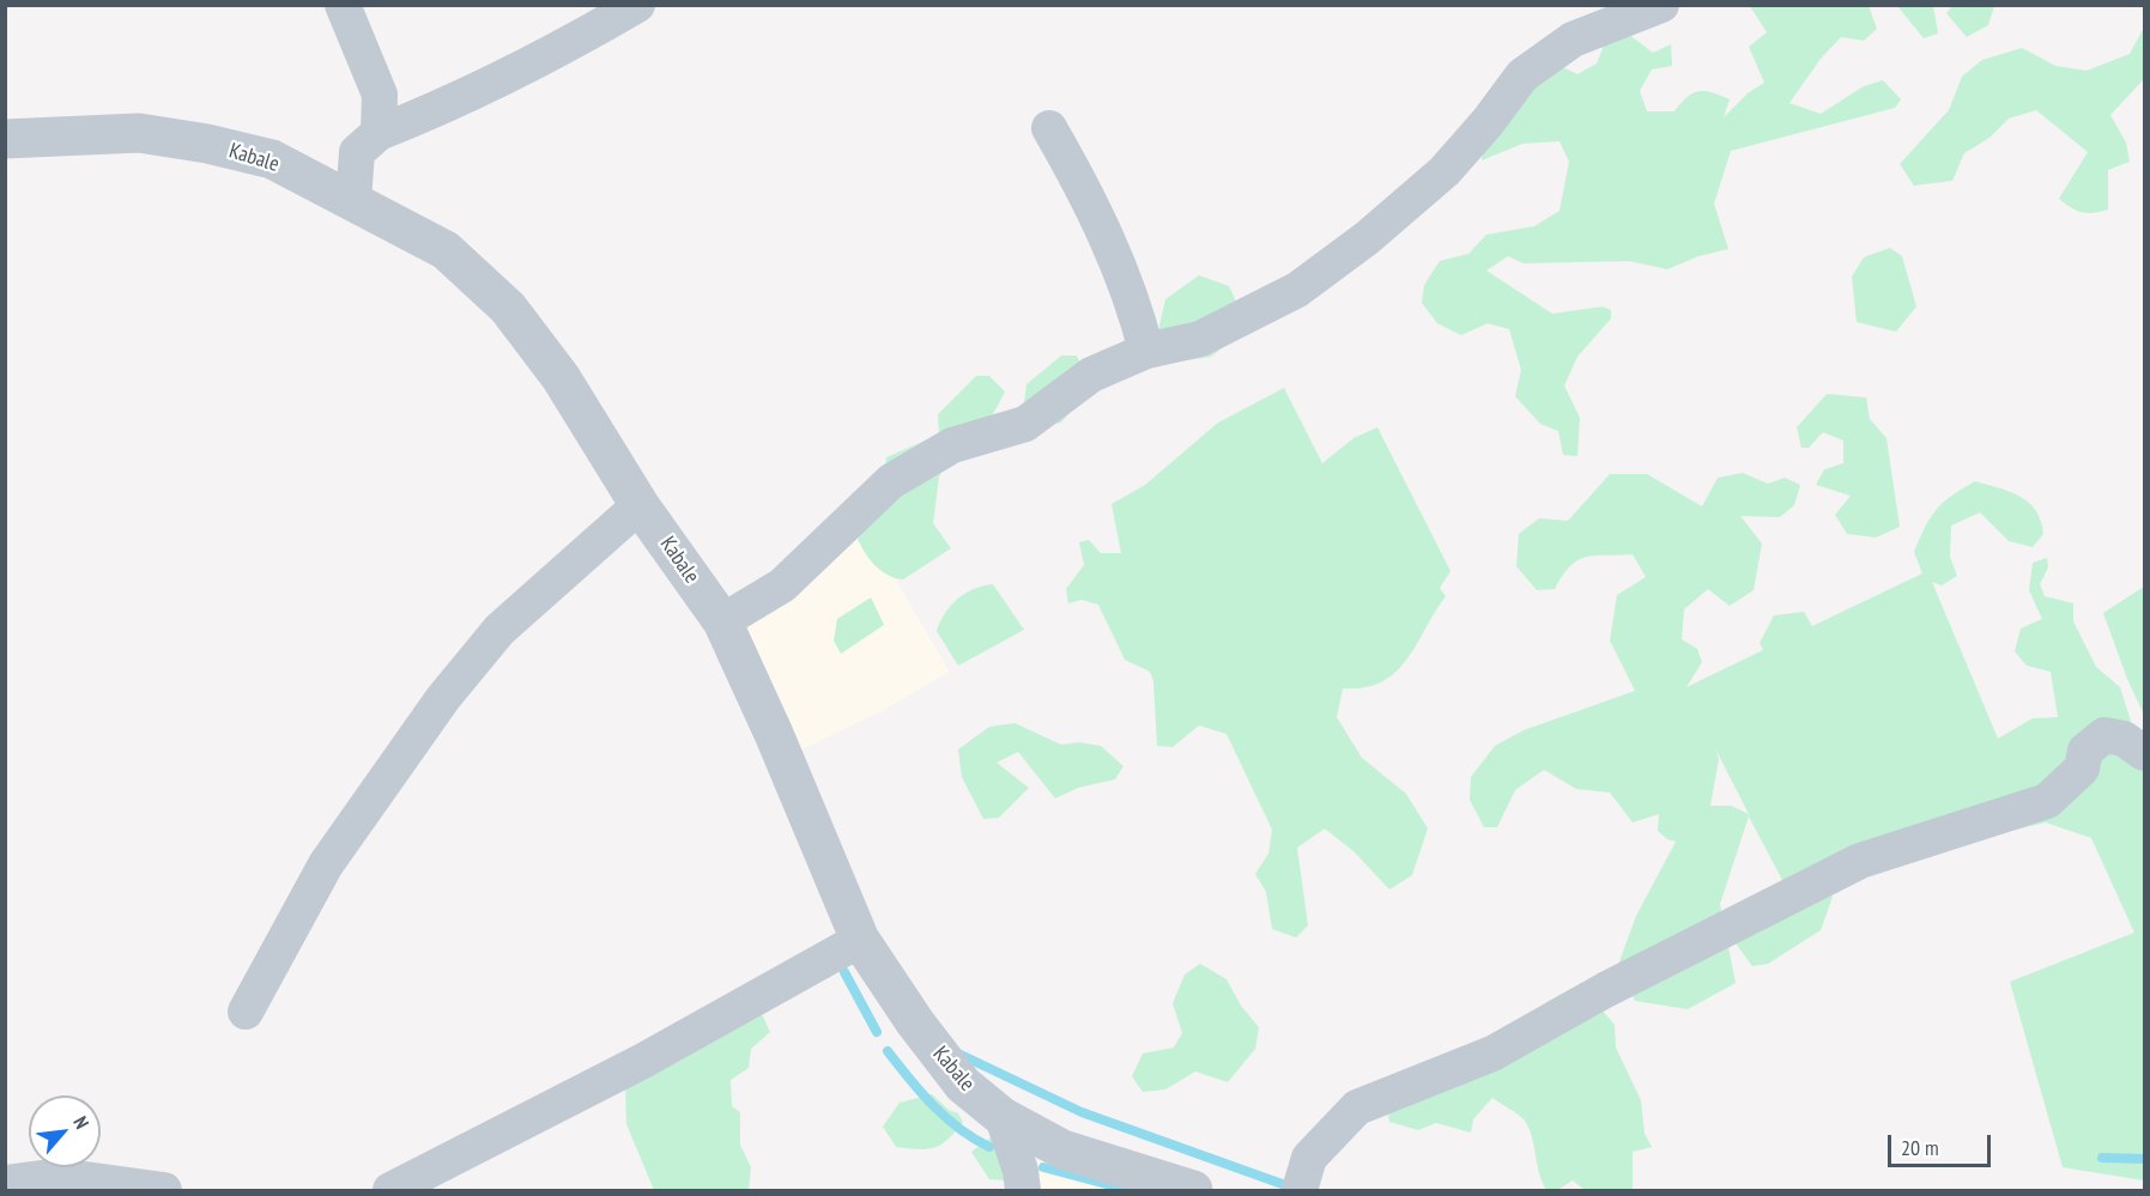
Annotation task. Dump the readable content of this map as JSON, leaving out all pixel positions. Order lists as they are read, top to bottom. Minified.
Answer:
{"streets":{"street":["Kabale"]},"scale_bar":"20 m","north":"top right"}
